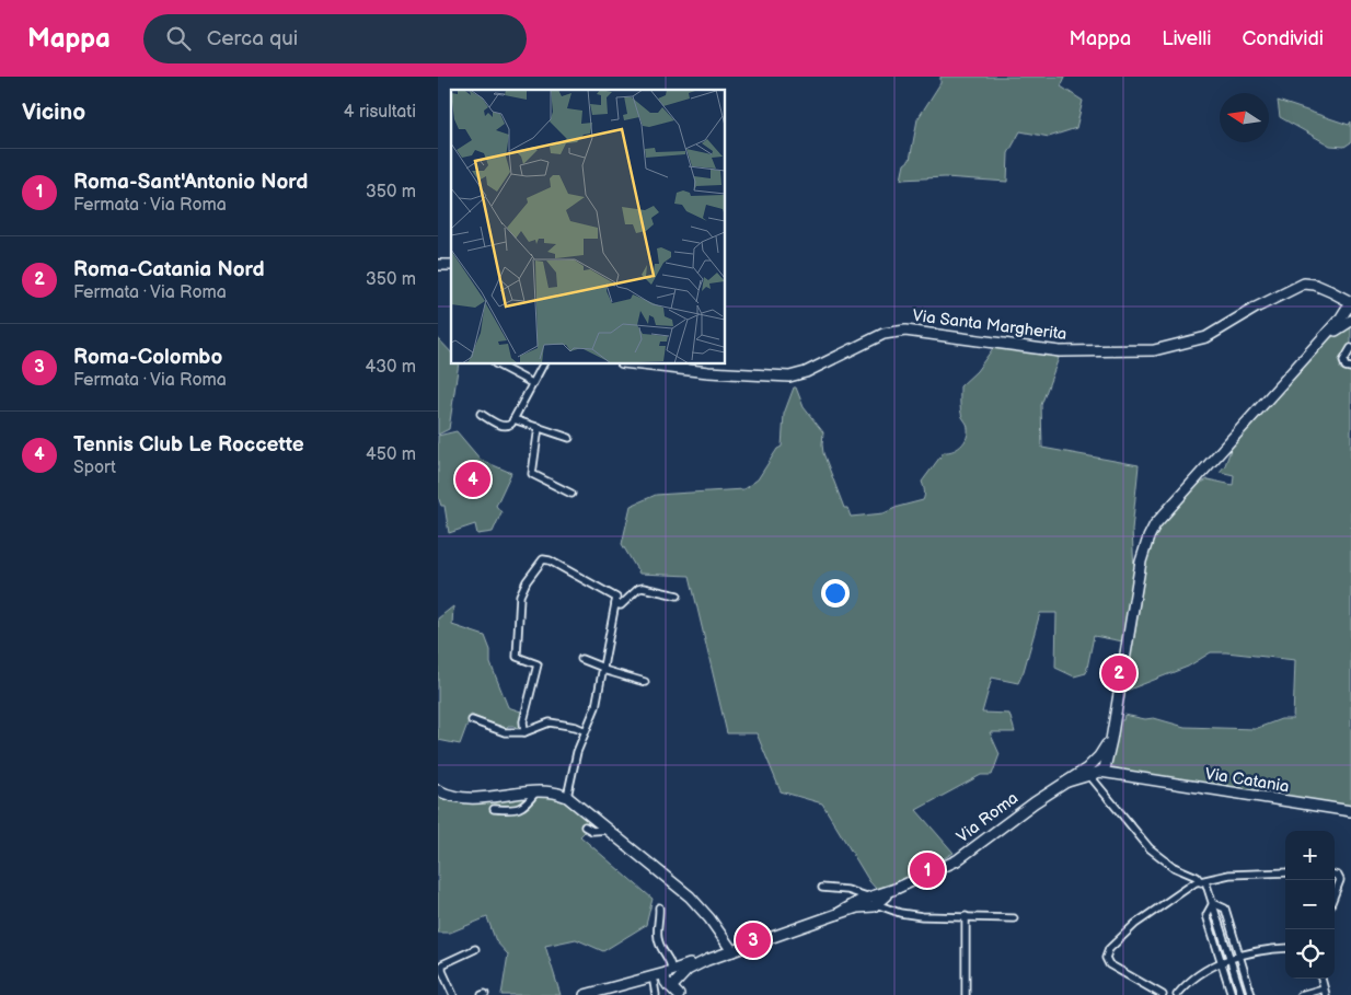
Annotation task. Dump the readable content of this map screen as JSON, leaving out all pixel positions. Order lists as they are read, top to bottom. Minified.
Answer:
{"streets":{"street":["Via Santa Margherita","Via Catania","Via Roma"]},"north":"left","page":{"header":"Mappa","search":"Cerca qui","nav":["Mappa","Livelli","Condividi"],"heading":["Vicino","4 risultati"],"list":[{"mark":"1","name":"Roma-Sant'Antonio Nord","note":"Fermata · Via Roma","value":"350 m"},{"mark":"2","name":"Roma-Catania Nord","note":"Fermata · Via Roma","value":"350 m"},{"mark":"3","name":"Roma-Colombo","note":"Fermata · Via Roma","value":"430 m"},{"mark":"4","name":"Tennis Club Le Roccette","note":"Sport","value":"450 m"}],"pins":["4","2","1","3"],"map_buttons":["+","−"]}}
